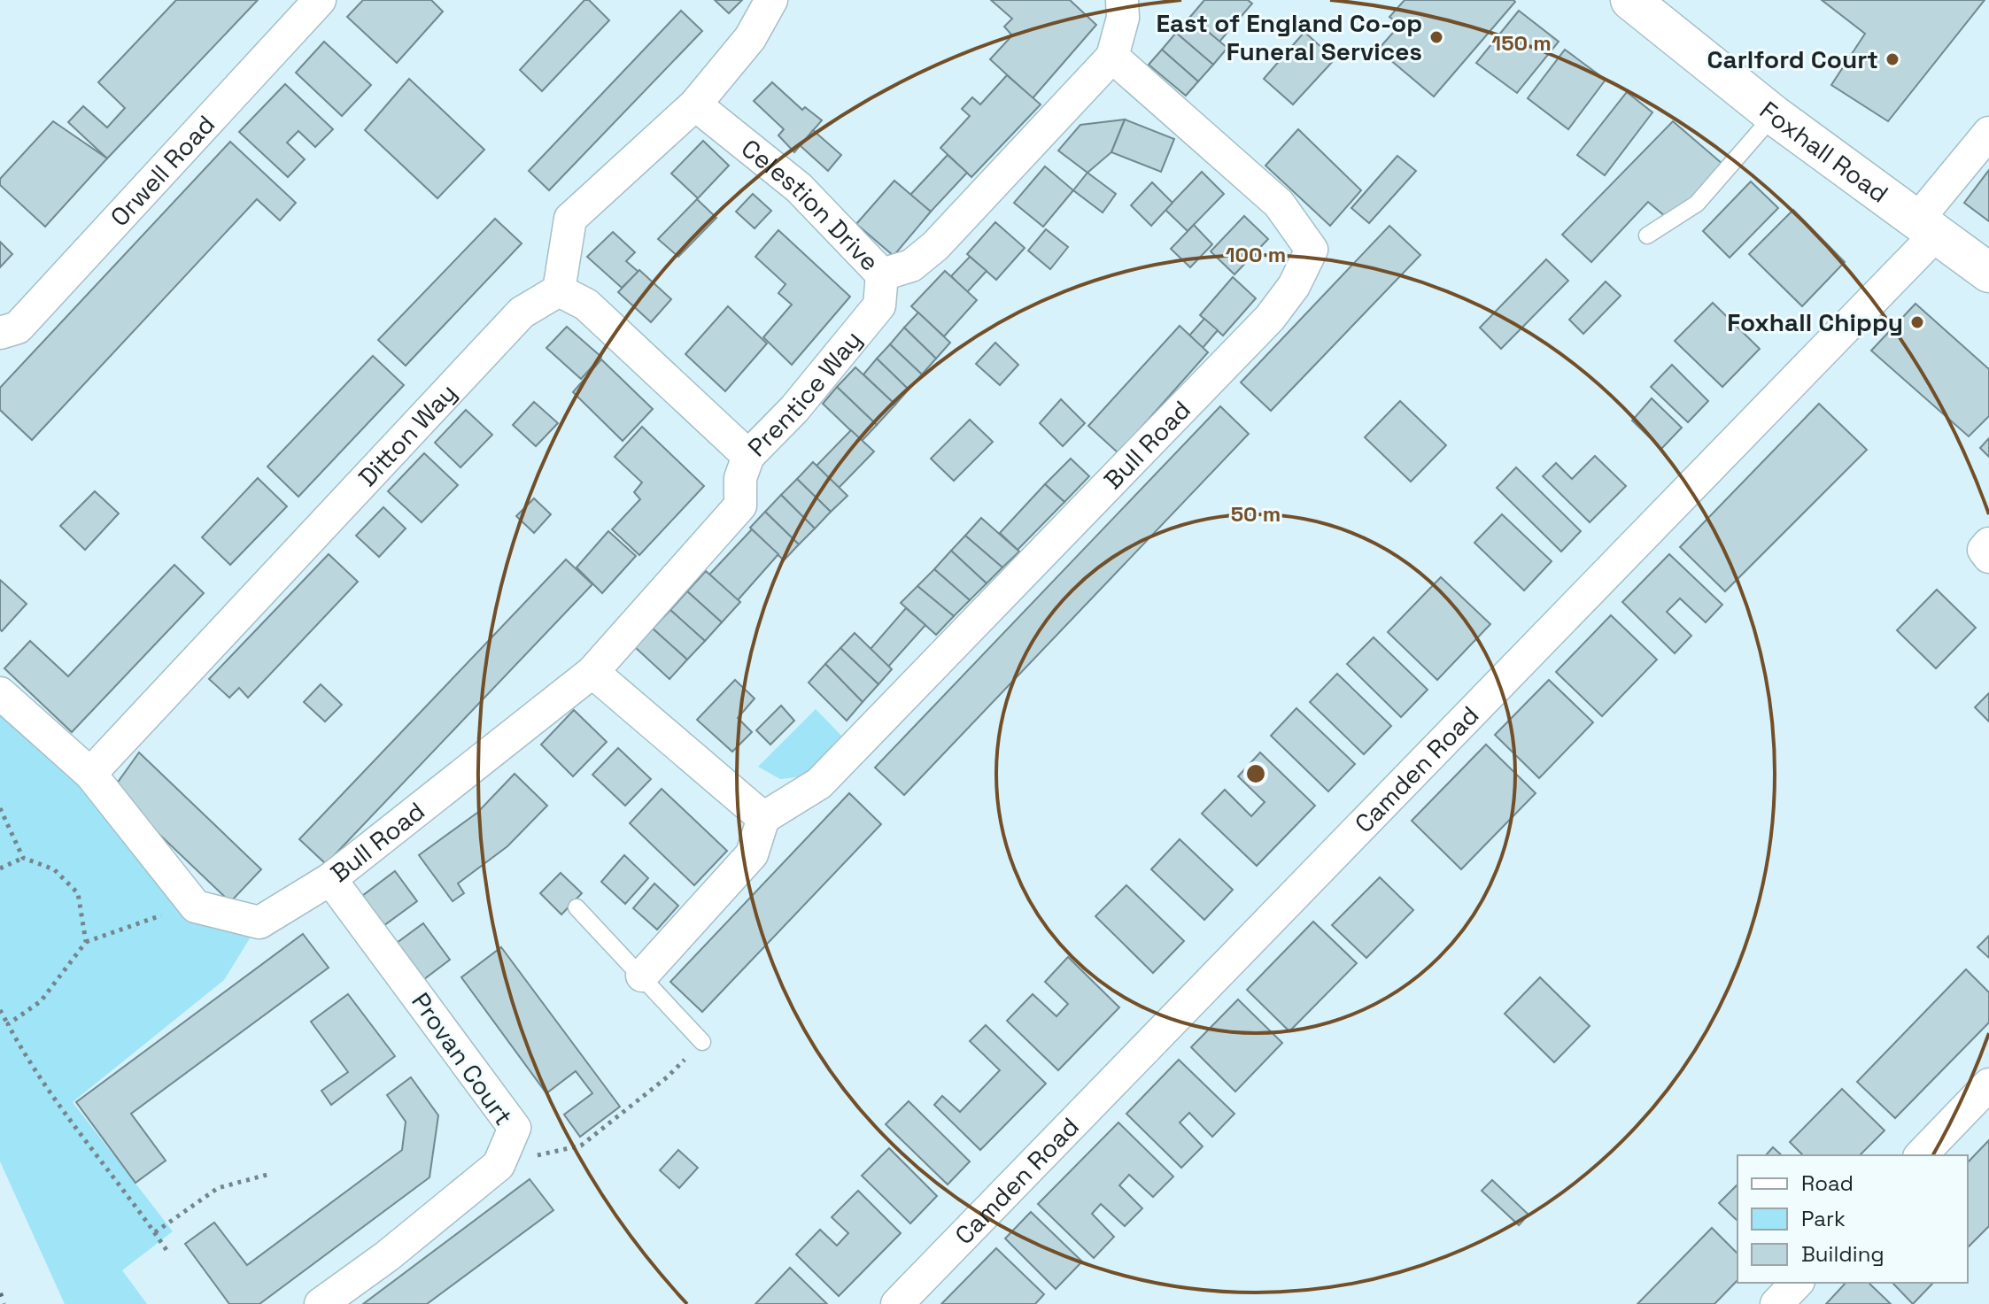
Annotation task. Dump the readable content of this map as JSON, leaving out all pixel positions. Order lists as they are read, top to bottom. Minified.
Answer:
{"streets":{"street":["Foxhall Road","Orwell Road","Celestion Drive","Prentice Way","Ditton Way","Bull Road","Camden Road","Provan Court"]},"crossings":[["Foxhall Road","Camden Road"],["Celestion Drive","Prentice Way"],["Celestion Drive","Bull Road"],["Prentice Way","Bull Road"],["Bull Road","Provan Court"]],"places":["East of England Co-op Funeral Services","Carlford Court","Foxhall Chippy"],"legend":["Road","Park","Building"],"rings":["150 m","100 m","50 m"]}
